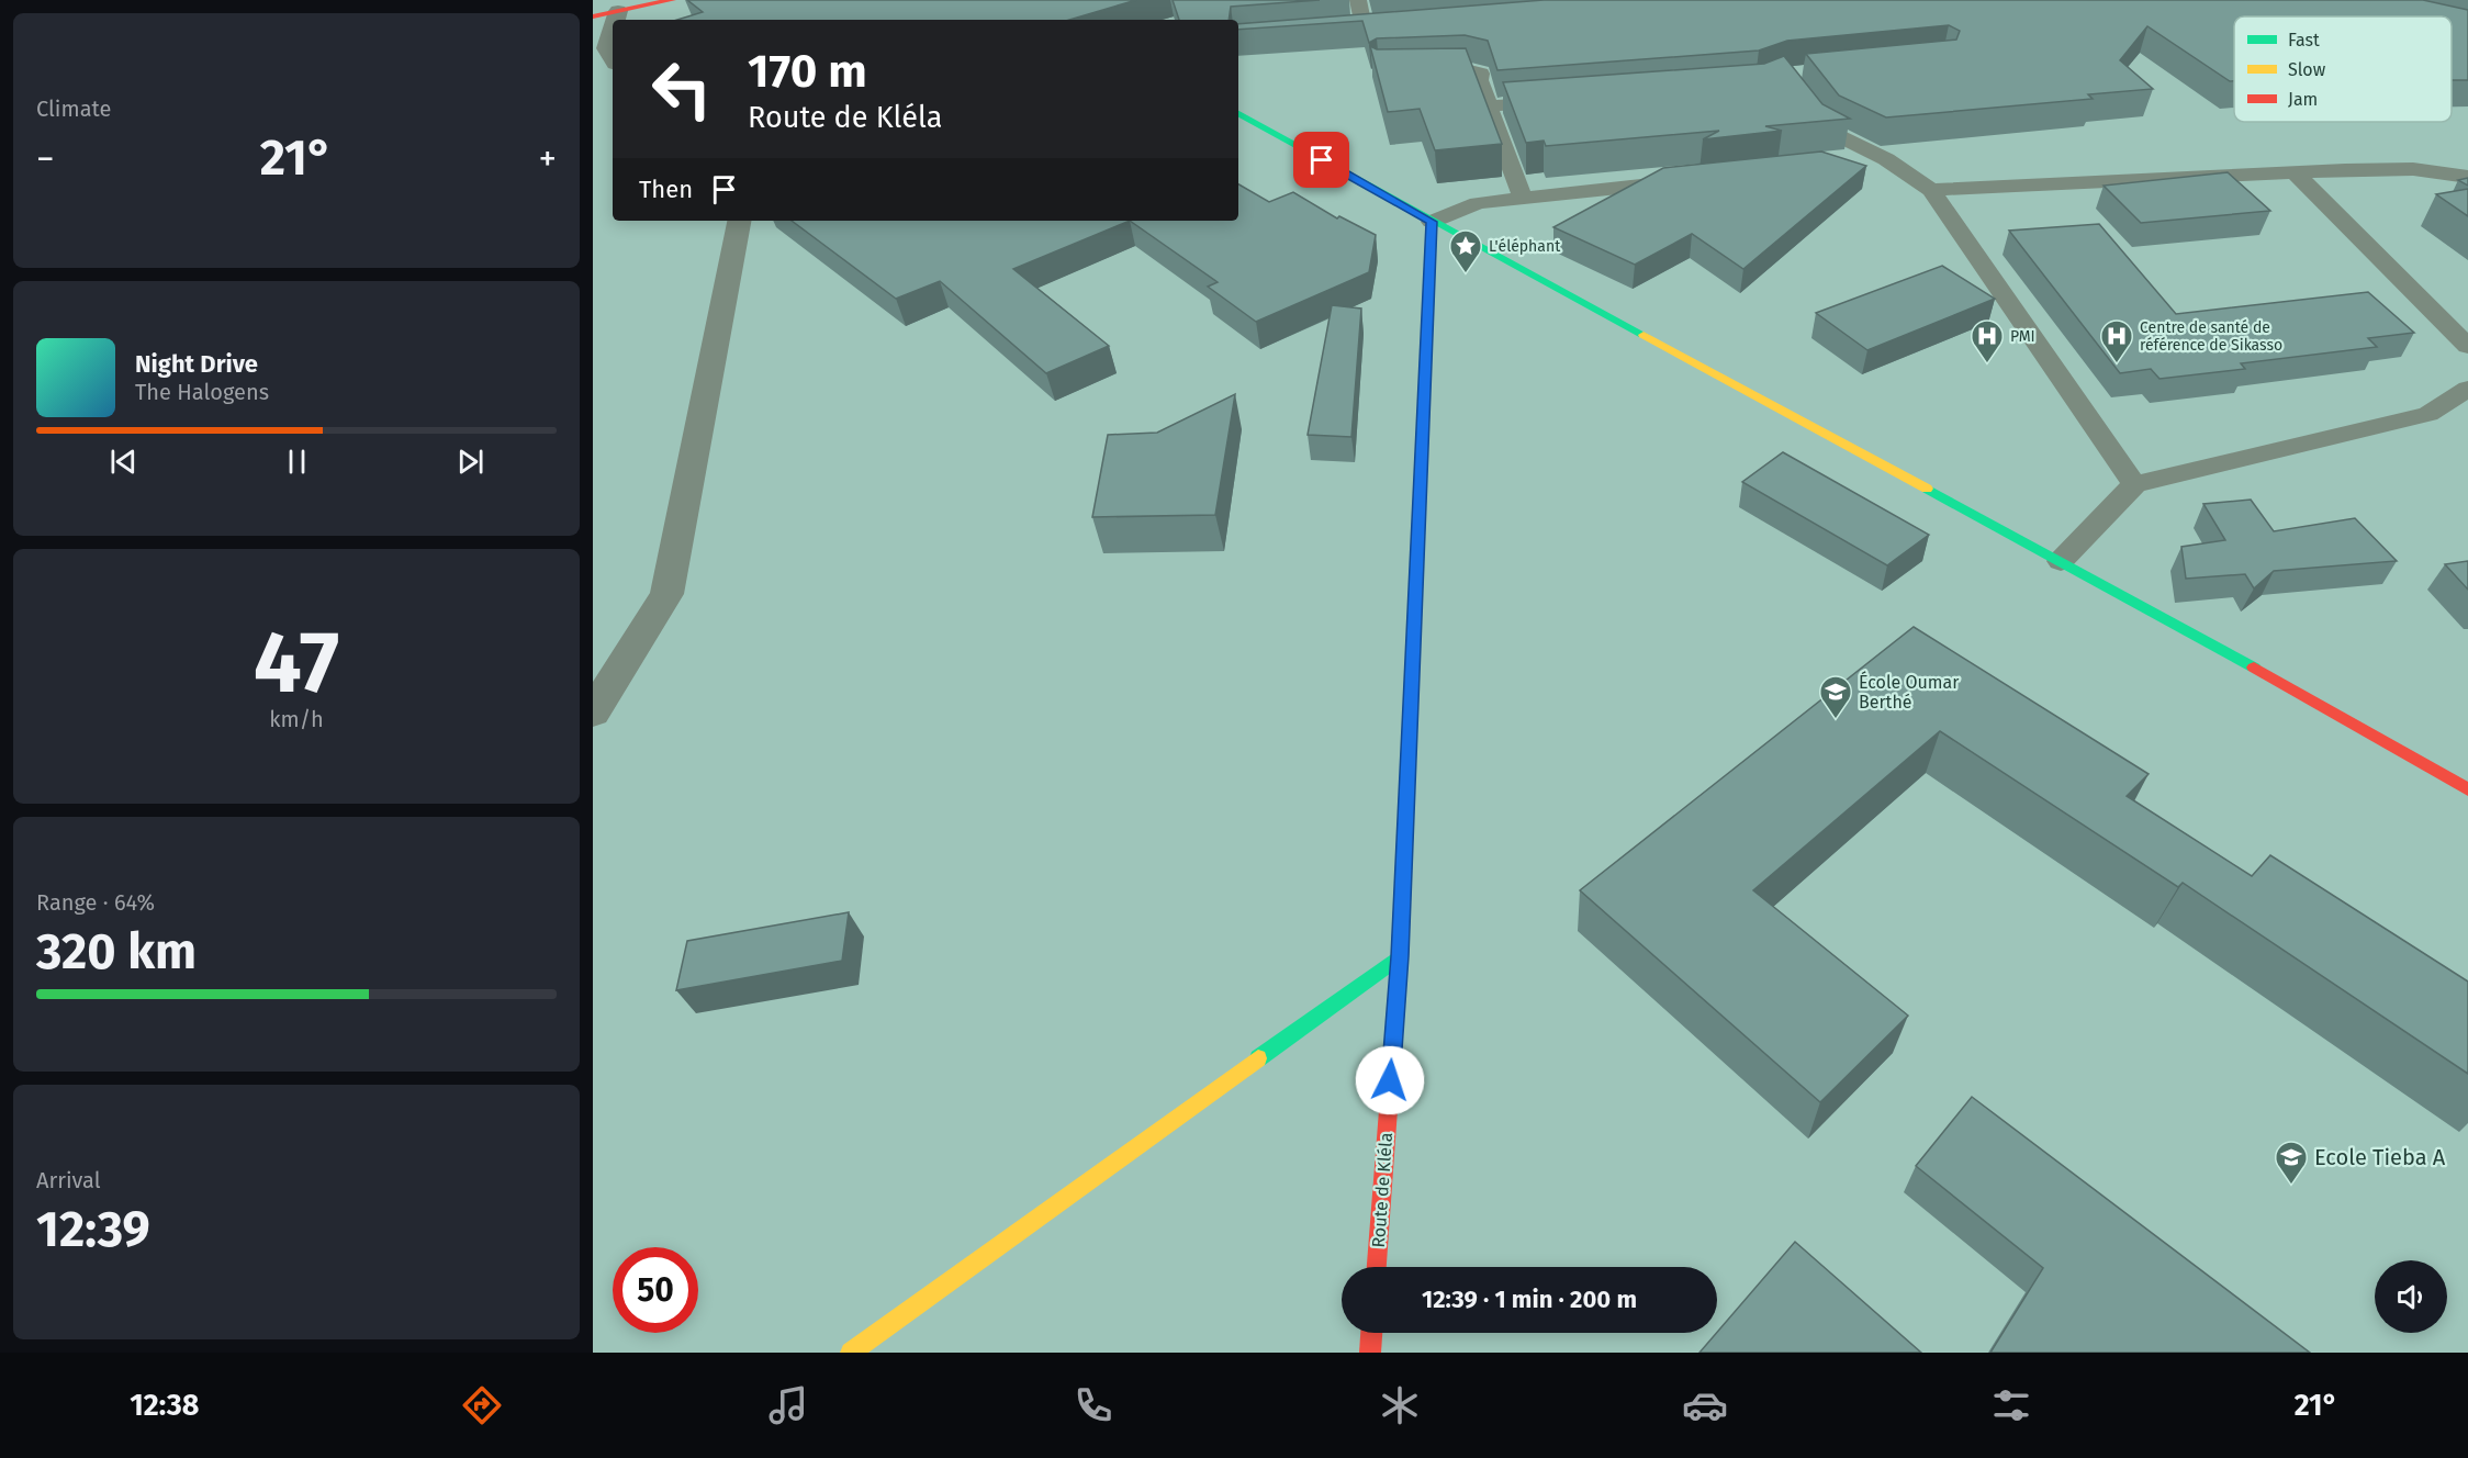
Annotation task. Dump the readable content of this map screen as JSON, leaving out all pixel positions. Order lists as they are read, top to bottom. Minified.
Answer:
{"streets":{"street":["Route de Kléla"]},"places":{"place":["L'éléphant"],"hospital":["PMI","Centre de santé de référence de Sikasso"],"school or university":["École Oumar Berthé","Ecole Tieba A"]},"legend":["Fast","Slow","Jam"],"page":{"tile":["Climate",["47","km/h"],["Range · 64%","320 km"],["Arrival","12:39"]],"turn":["170 m","Route de Kléla"],"heat":["−","21°","+"],"then":"Then","song":["Night Drive","The Halogens"],"limit":"50","trip":"12:39 · 1 min · 200 m","tabs":["12:38","21°"]}}
